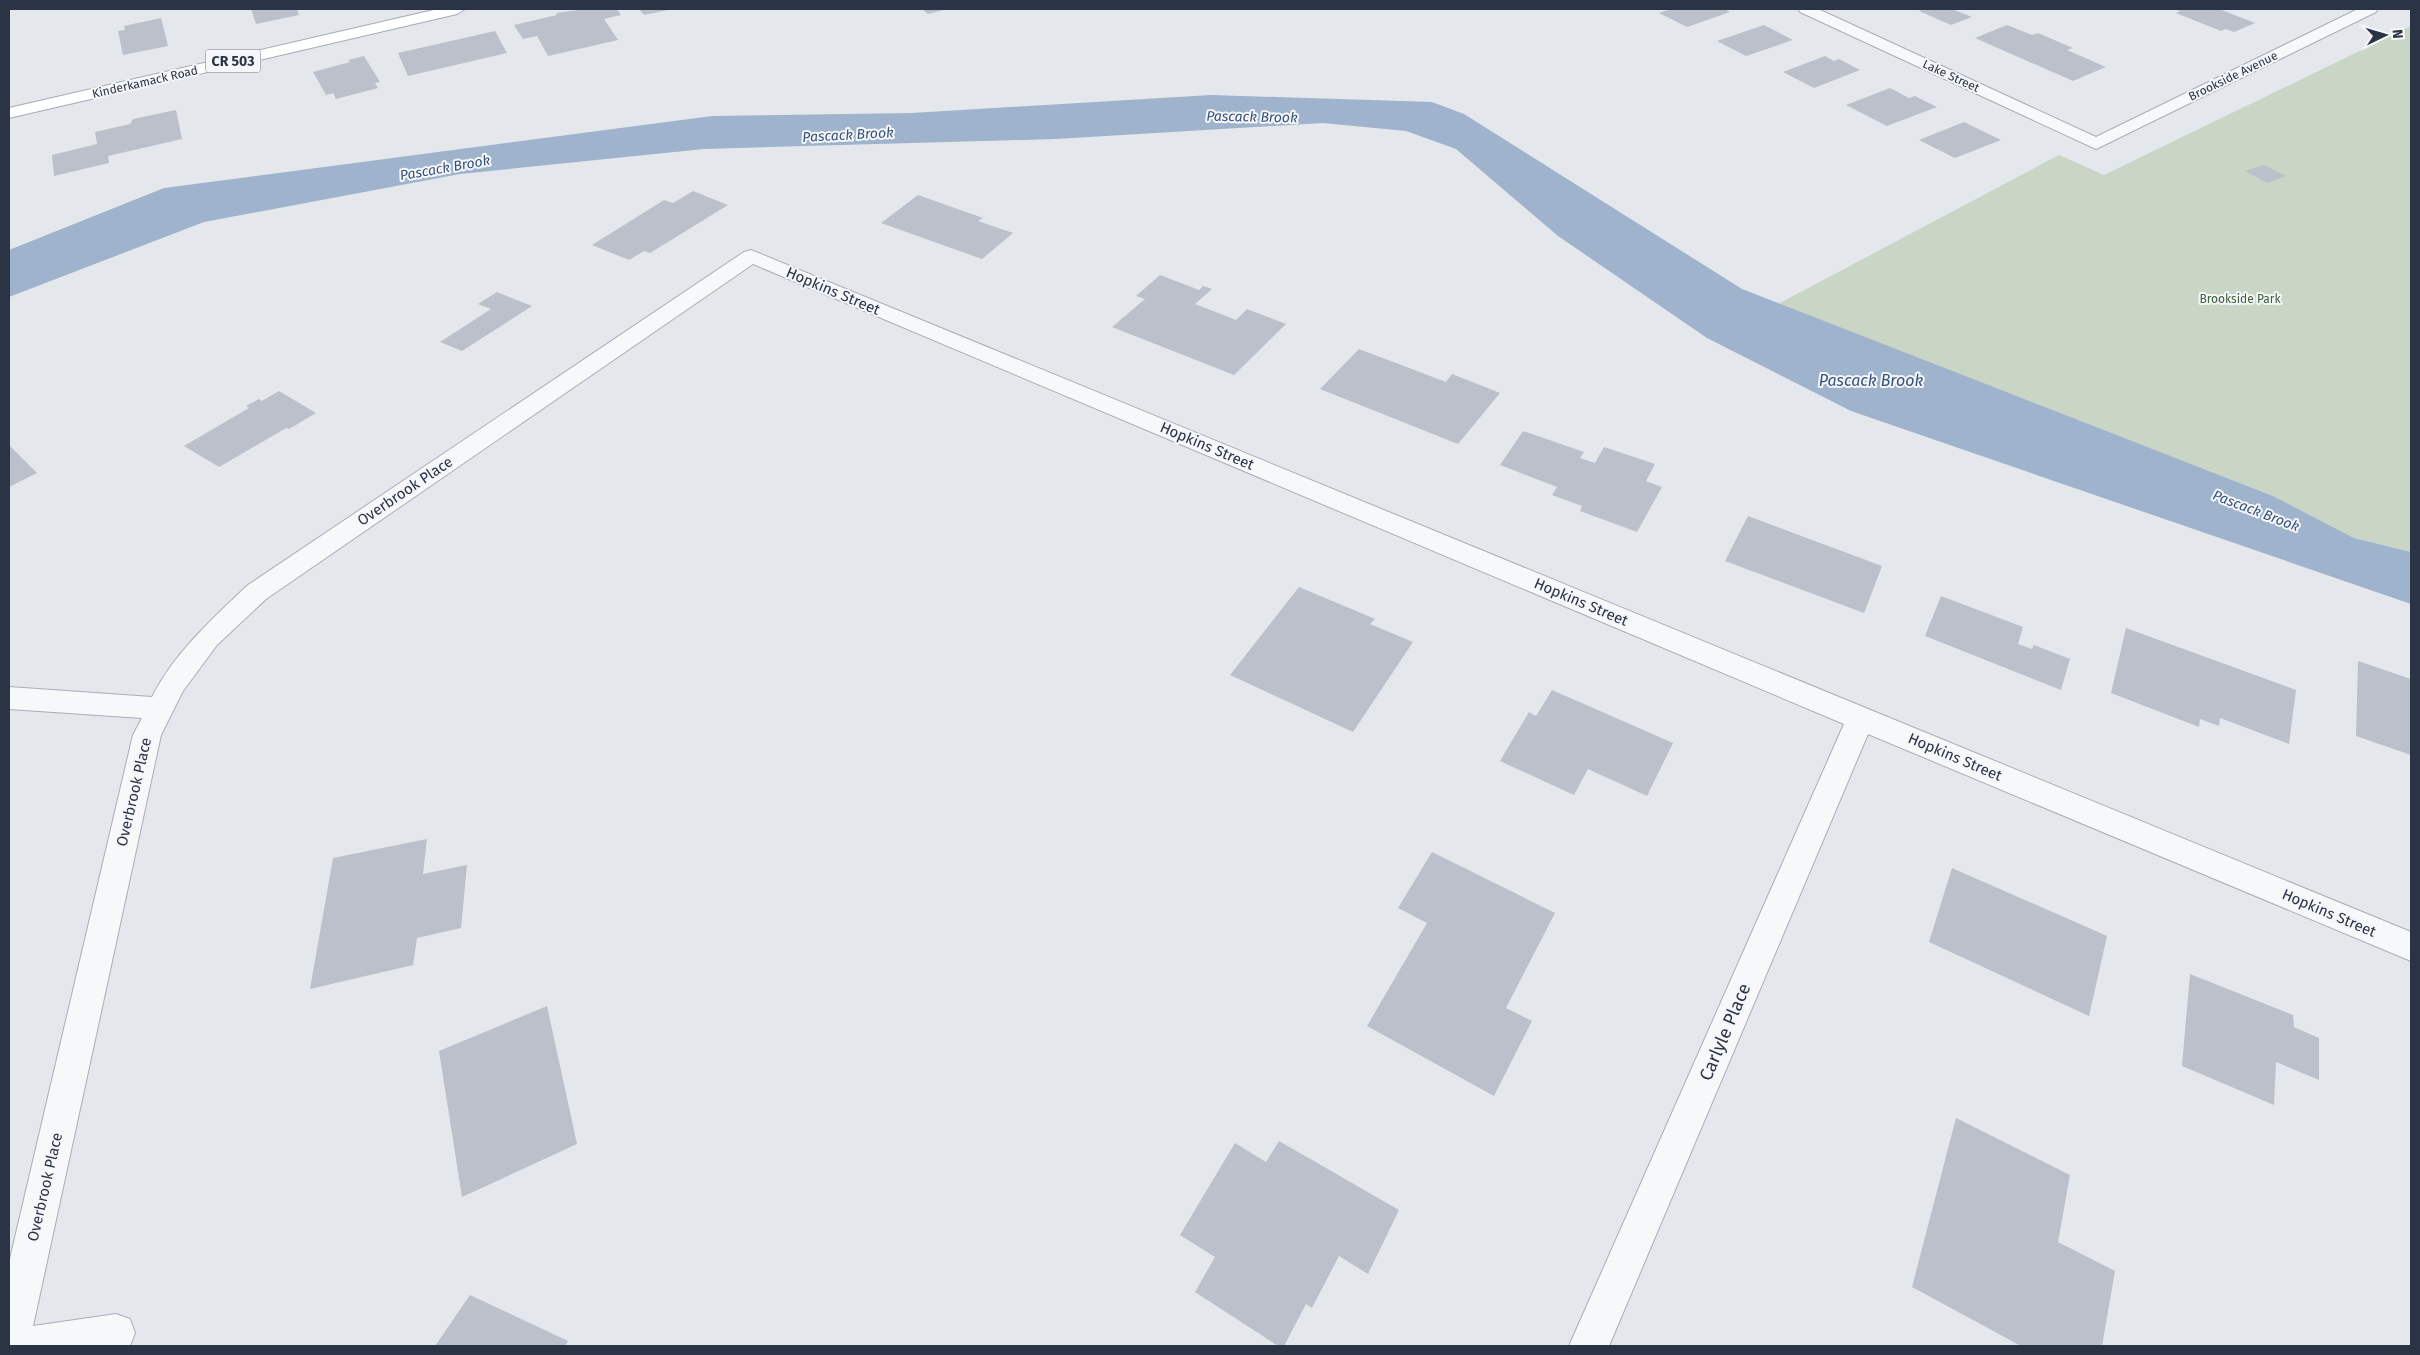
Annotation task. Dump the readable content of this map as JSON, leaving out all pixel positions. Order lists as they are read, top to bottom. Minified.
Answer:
{"streets":{"main road":["CR 503","Kinderkamack Road"],"street":["Lake Street","Brookside Avenue","Hopkins Street","Overbrook Place","Carlyle Place"]},"crossings":[["Lake Street","Brookside Avenue"],["Hopkins Street","Overbrook Place"],["Hopkins Street","Carlyle Place"]],"water":["Pascack Brook"],"parks":["Brookside Park"],"north":"right"}
